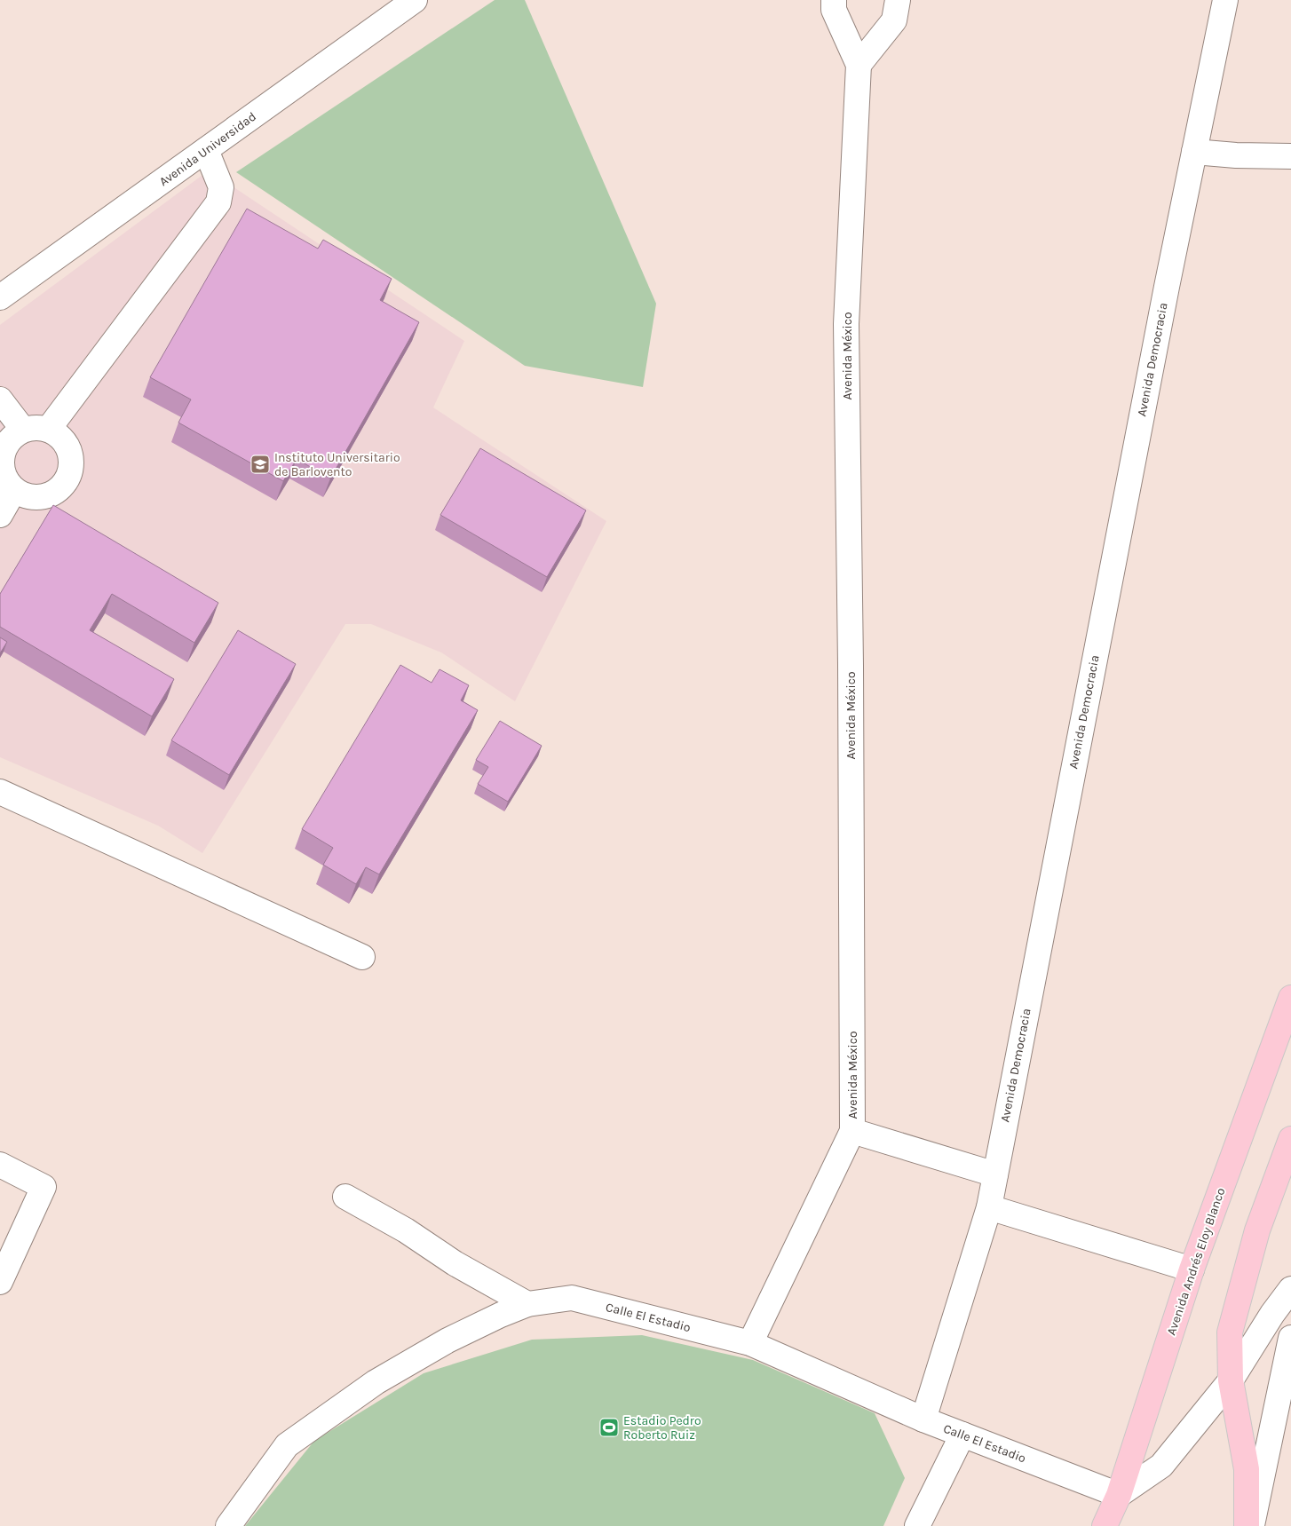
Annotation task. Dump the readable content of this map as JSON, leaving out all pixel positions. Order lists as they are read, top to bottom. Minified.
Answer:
{"streets":{"main road":["Avenida Andrés Eloy Blanco"],"street":["Avenida Universidad","Avenida México","Avenida Democracia","Calle El Estadio"]},"crossings":[["Avenida México","Calle El Estadio"],["Avenida Democracia","Calle El Estadio"],["Avenida Andrés Eloy Blanco","Calle El Estadio"]],"places":{"school or university":["Instituto Universitario de Barlovento"],"sports":["Estadio Pedro Roberto Ruiz"]}}
